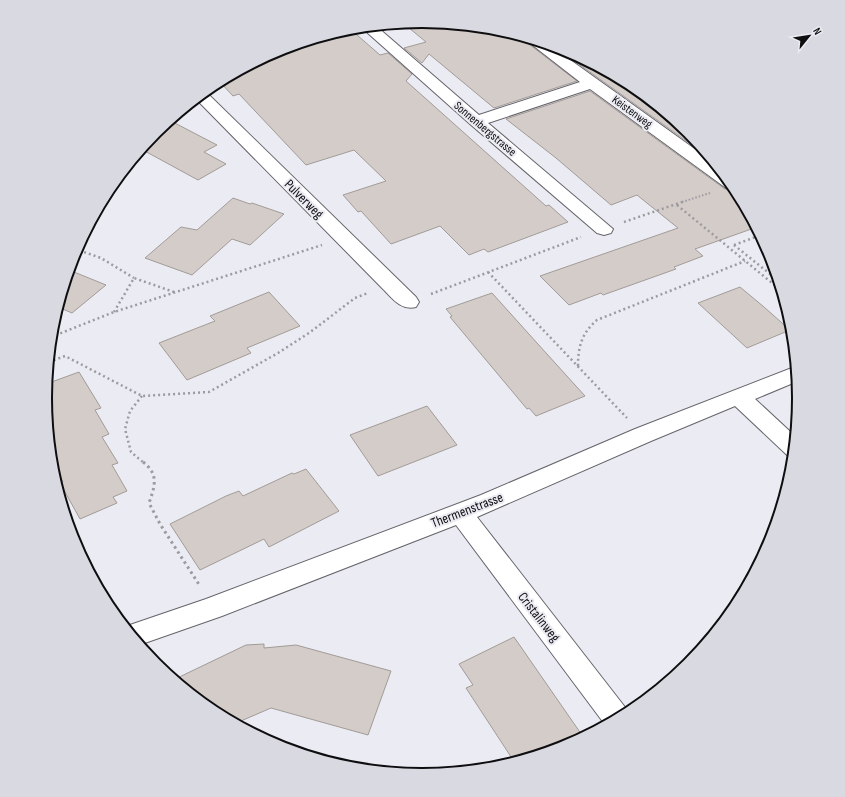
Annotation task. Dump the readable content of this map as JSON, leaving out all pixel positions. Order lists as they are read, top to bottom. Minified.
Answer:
{"streets":{"street":["Keistenweg","Sonnenbergstrasse","Pulverweg","Thermenstrasse","Cristalinweg"]},"crossings":[["Thermenstrasse","Cristalinweg"]],"north":"top right"}
